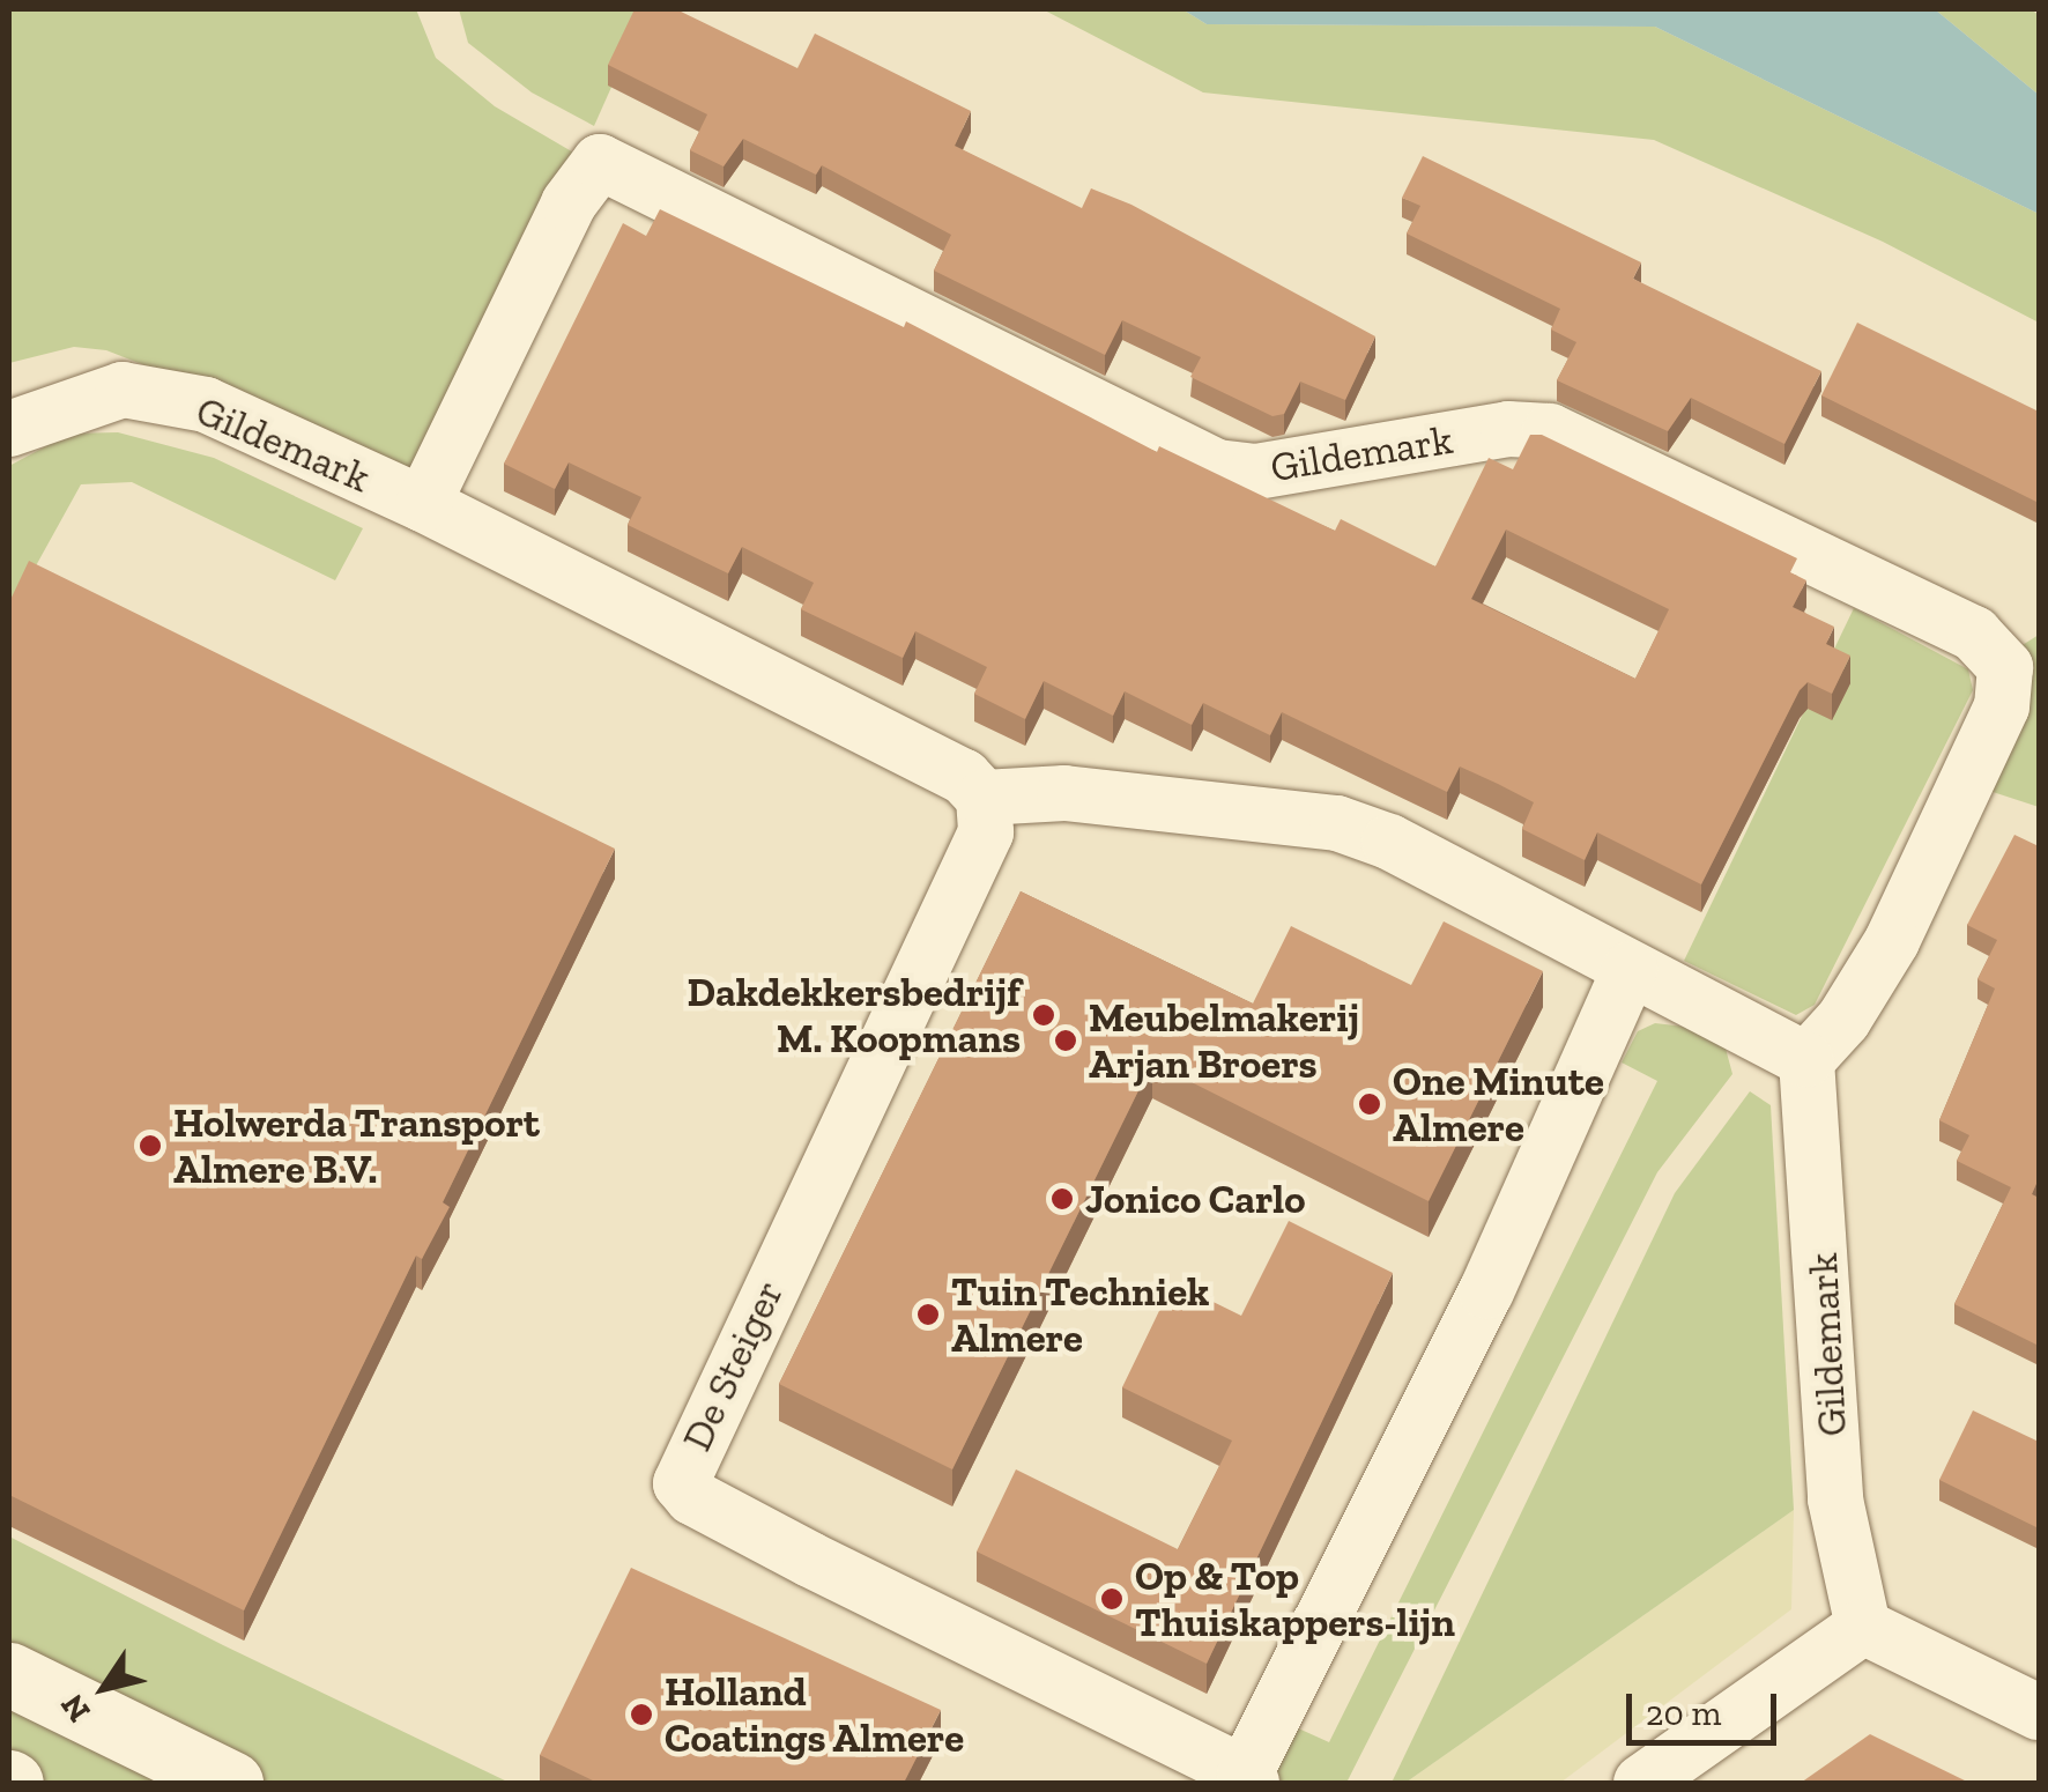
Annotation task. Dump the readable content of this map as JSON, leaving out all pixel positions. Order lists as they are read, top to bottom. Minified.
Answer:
{"streets":{"street":["Gildemark","De Steiger"]},"crossings":[["Gildemark","De Steiger"]],"places":["Dakdekkersbedrijf M. Koopmans","Meubelmakerij Arjan Broers","One Minute Almere","Holwerda Transport Almere B.V.","Jonico Carlo","Tuin Techniek Almere","Op & Top Thuiskappers-lijn","Holland Coatings Almere"],"scale_bar":"20 m","north":"bottom left"}
